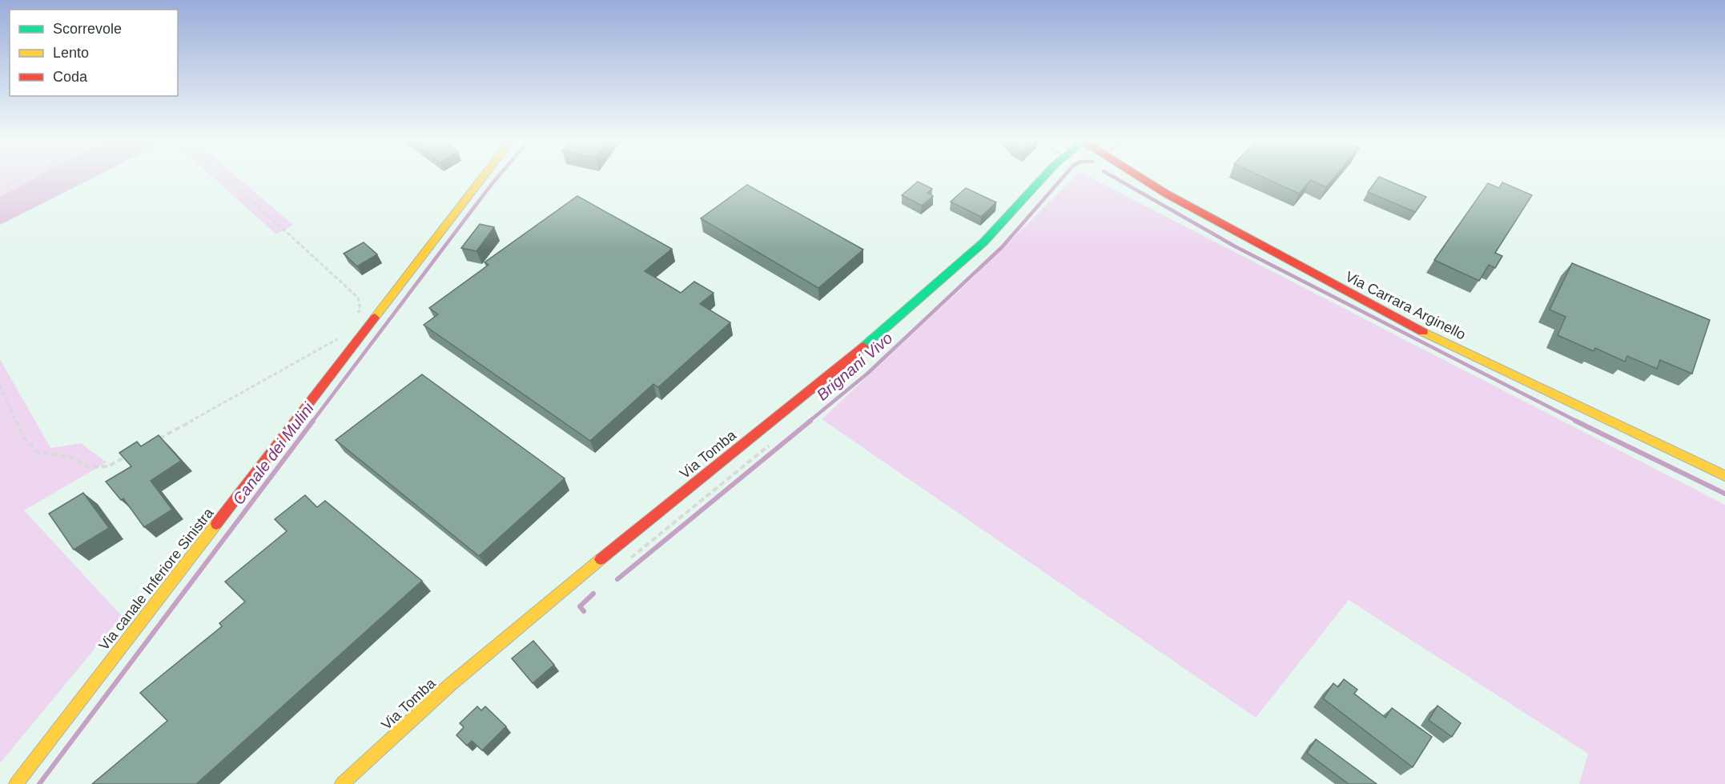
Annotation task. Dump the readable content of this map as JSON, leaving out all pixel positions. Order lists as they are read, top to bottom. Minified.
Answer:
{"streets":{"street":["Via Carrara Arginello","Via Tomba","Via canale Inferiore Sinistra"]},"water":["Brignani Vivo","Canale dei Mulini"],"legend":["Scorrevole","Lento","Coda"]}
